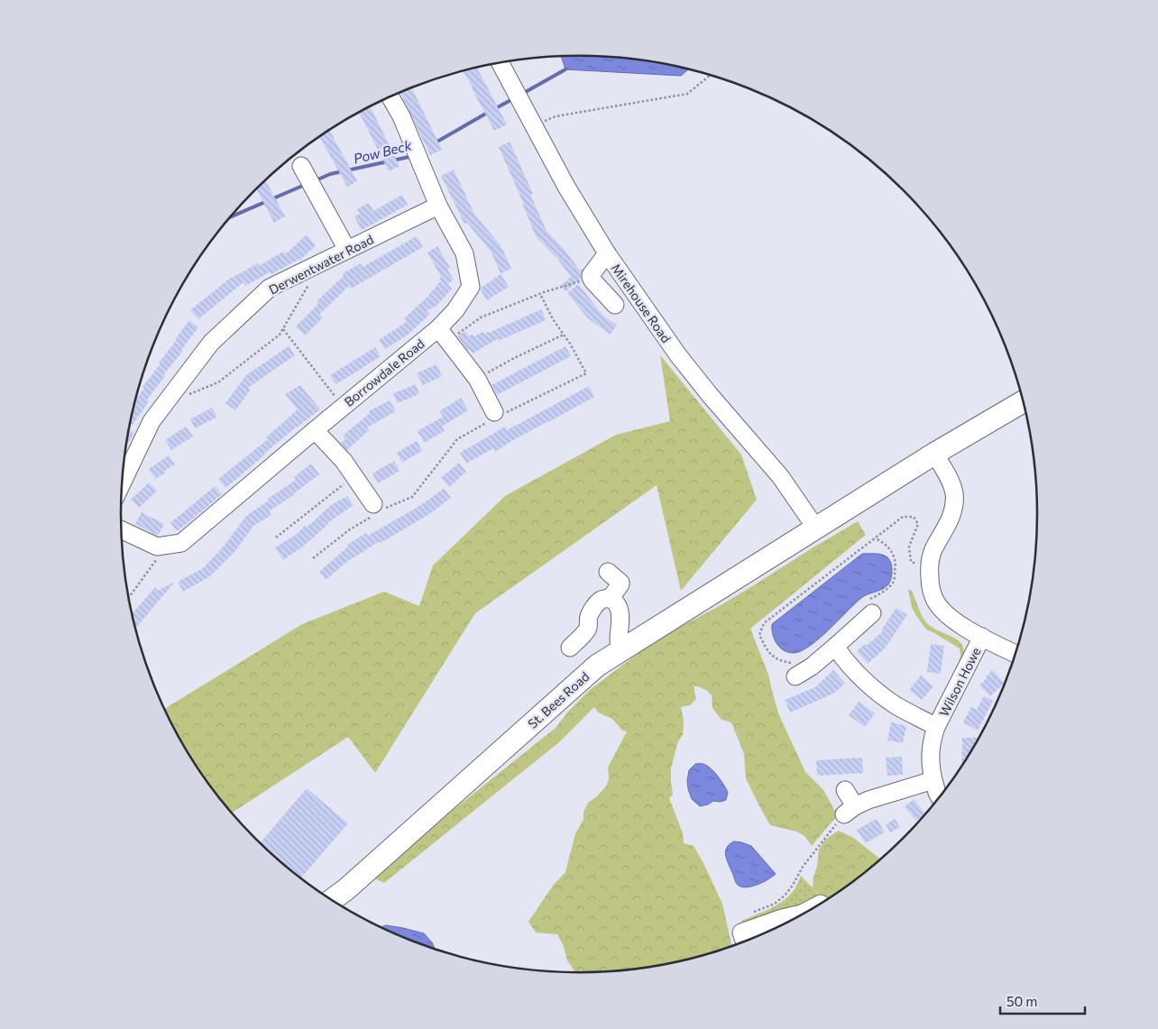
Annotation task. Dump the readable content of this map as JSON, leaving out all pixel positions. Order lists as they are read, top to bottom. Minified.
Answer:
{"streets":{"main road":["St. Bees Road"],"street":["Derwentwater Road","Mirehouse Road","Borrowdale Road","Wilson Howe"]},"crossings":[["Derwentwater Road","Borrowdale Road"],["Mirehouse Road","St. Bees Road"]],"water":["Pow Beck"],"scale_bar":"50 m"}
